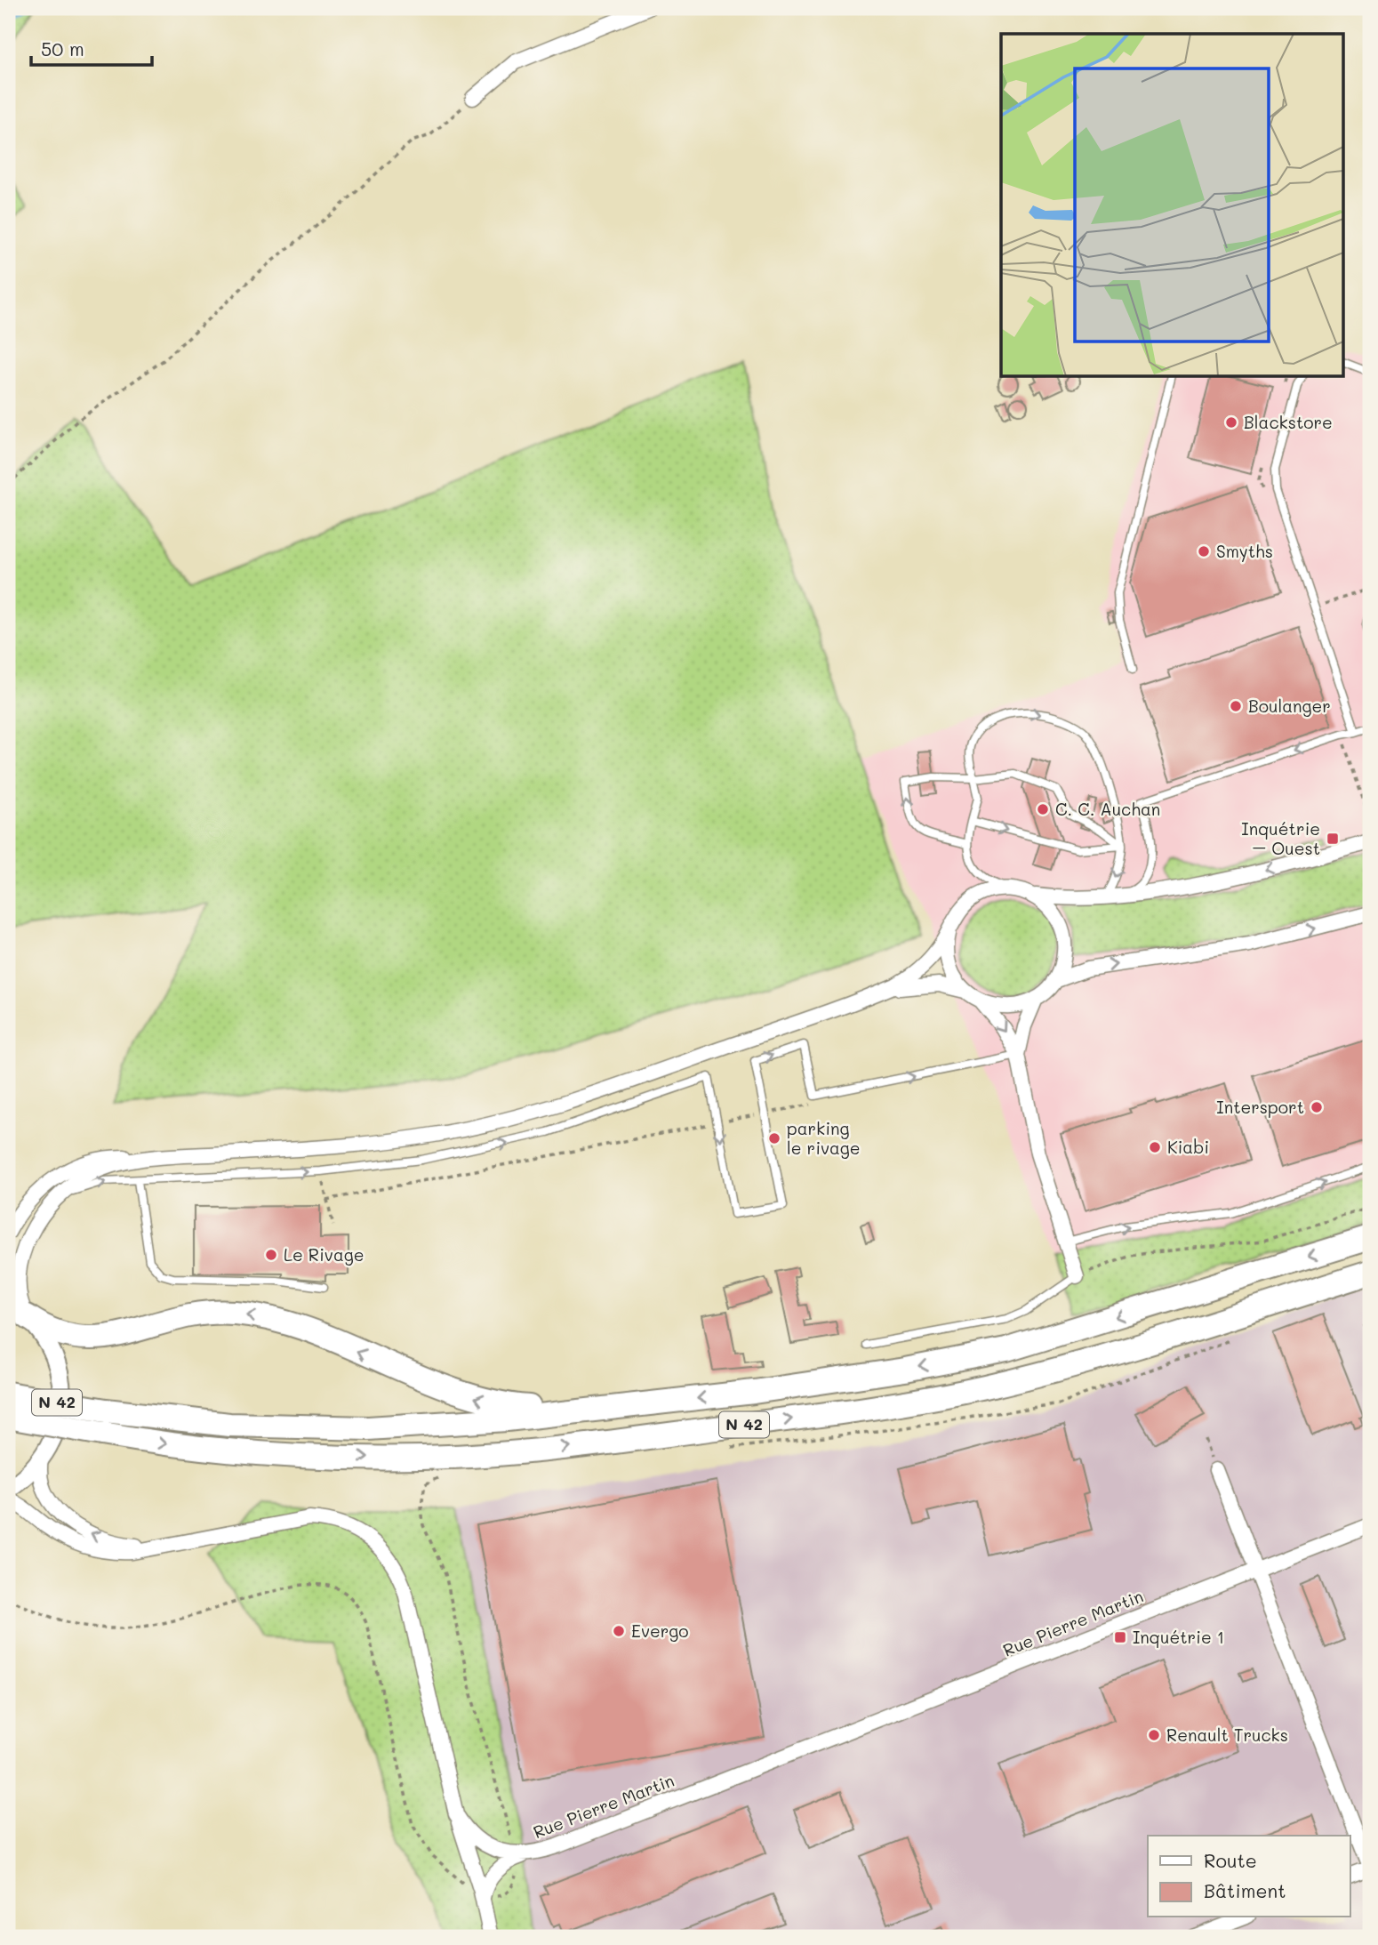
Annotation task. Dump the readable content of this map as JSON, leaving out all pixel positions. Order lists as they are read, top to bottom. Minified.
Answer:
{"streets":{"highway":["N 42"],"street":["Rue Pierre Martin"]},"places":{"other":["Blackstore","Smyths","Boulanger","C. C. Auchan","Intersport","parking le rivage","Kiabi","Le Rivage","Evergo","Renault Trucks"],"transit":["Inquétrie – Ouest","Inquétrie 1"]},"legend":["Route","Bâtiment"],"scale_bar":"50 m"}
